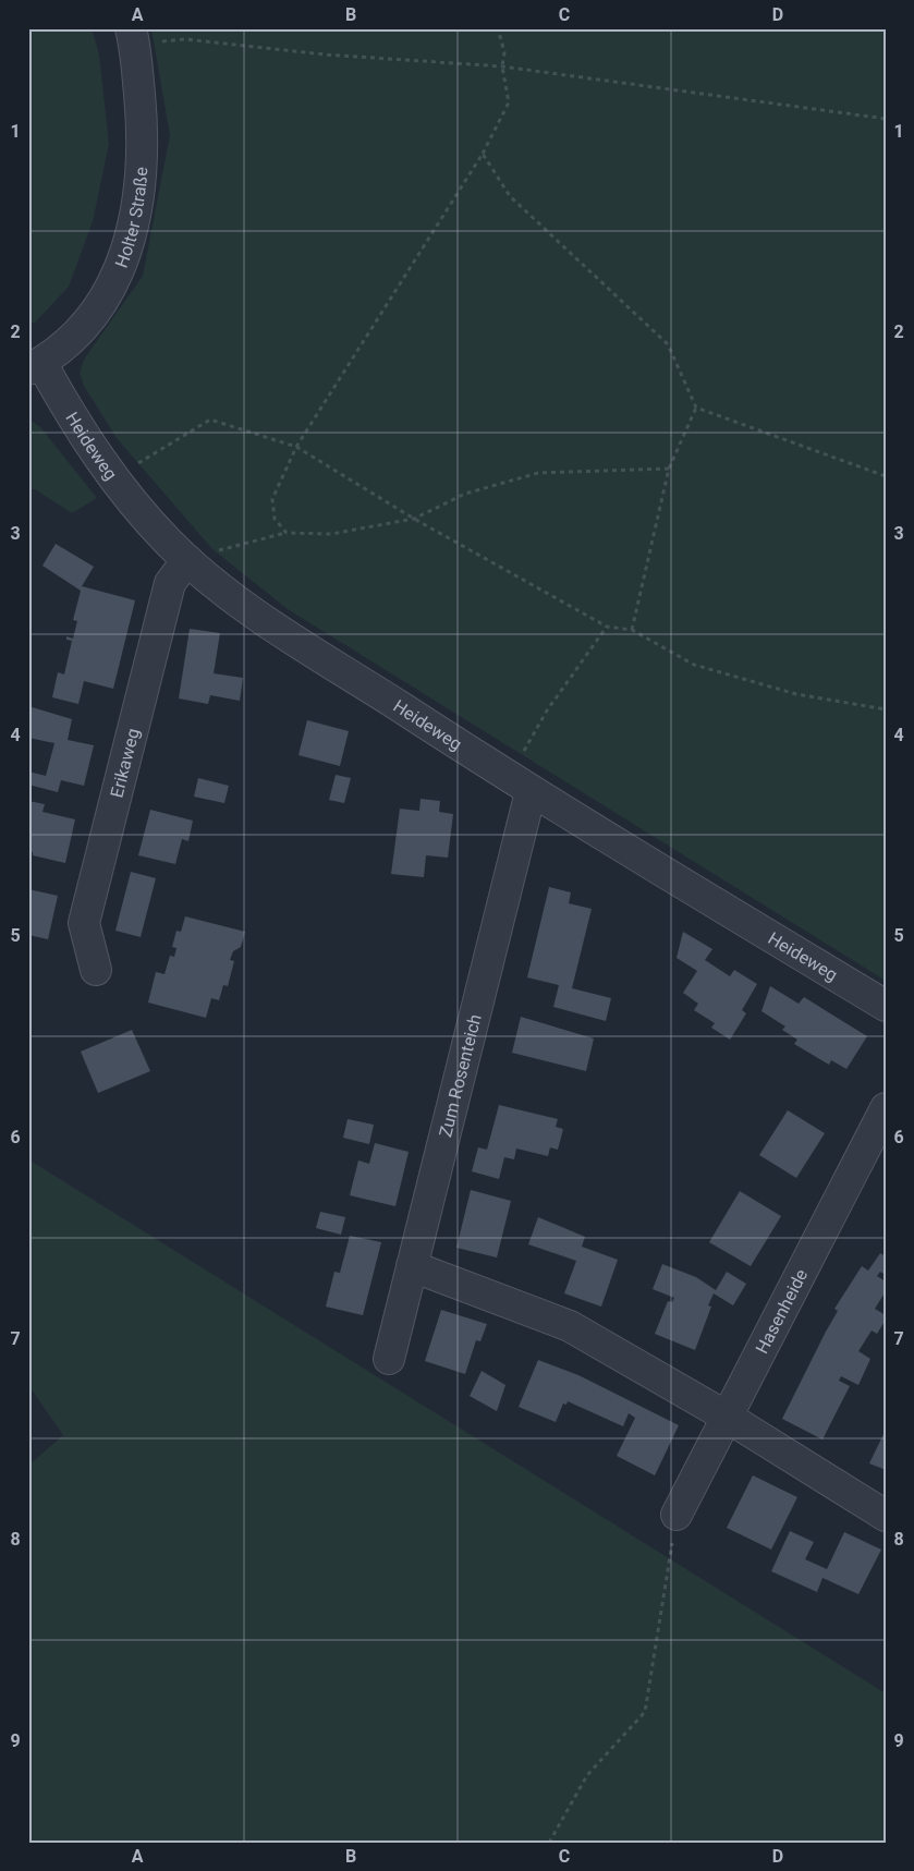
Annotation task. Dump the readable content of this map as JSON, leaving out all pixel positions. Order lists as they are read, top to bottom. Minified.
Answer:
{"streets":{"street":["Holter Straße","Heideweg","Erikaweg","Zum Rosenteich","Hasenheide"]},"crossings":[["Holter Straße","Heideweg"],["Heideweg","Erikaweg"],["Heideweg","Zum Rosenteich"]],"grid":{"columns":["A","B","C","D"],"rows":["1","2","3","4","5","6","7","8","9"]}}
